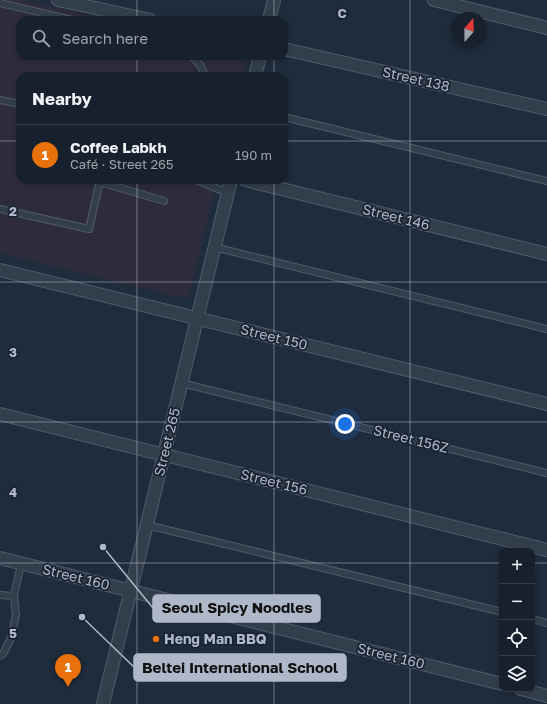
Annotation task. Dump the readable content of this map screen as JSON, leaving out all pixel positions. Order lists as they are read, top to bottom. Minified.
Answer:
{"streets":{"street":["Street 138","Street 146","Street 150","Street 265","Street 156","Street 160"],"lane":["Street 156Z"]},"crossings":[["Street 150","Street 265"],["Street 156Z","Street 265"],["Street 265","Street 156"],["Street 265","Street 160"]],"places":["Seoul Spicy Noodles","Beltei International School","Heng Man BBQ"],"north":"top","page":{"search":"Search here","heading":"Nearby","list":[{"mark":"1","name":"Coffee Labkh","note":"Café · Street 265","value":"190 m"}],"map_buttons":["+","−"],"pins":"1"},"grid":{"columns":["C"],"rows":["2","3","4","5"]}}
